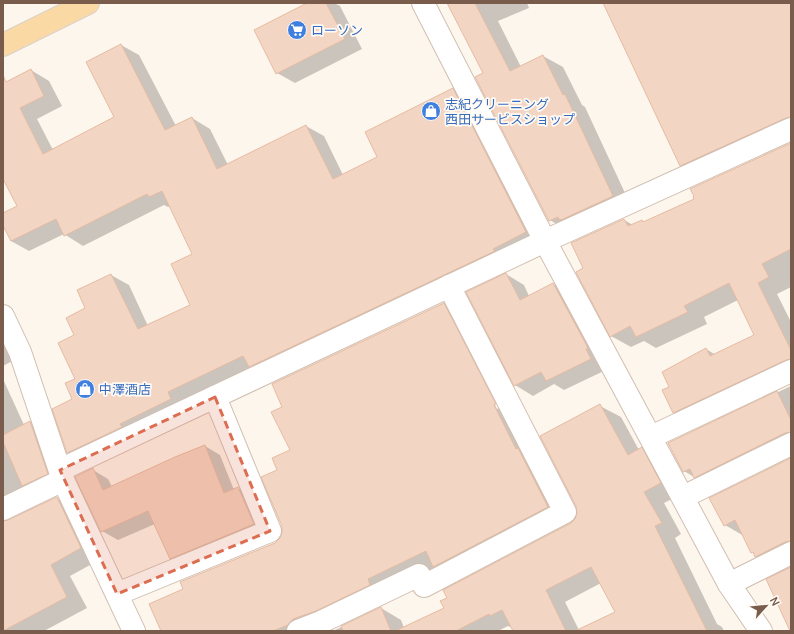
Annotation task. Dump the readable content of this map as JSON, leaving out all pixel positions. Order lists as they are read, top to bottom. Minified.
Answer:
{"places":{"supermarket":["ローソン"],"shop":["志紀クリーニング 西田サービスショップ","中澤酒店"]},"north":"top right"}
